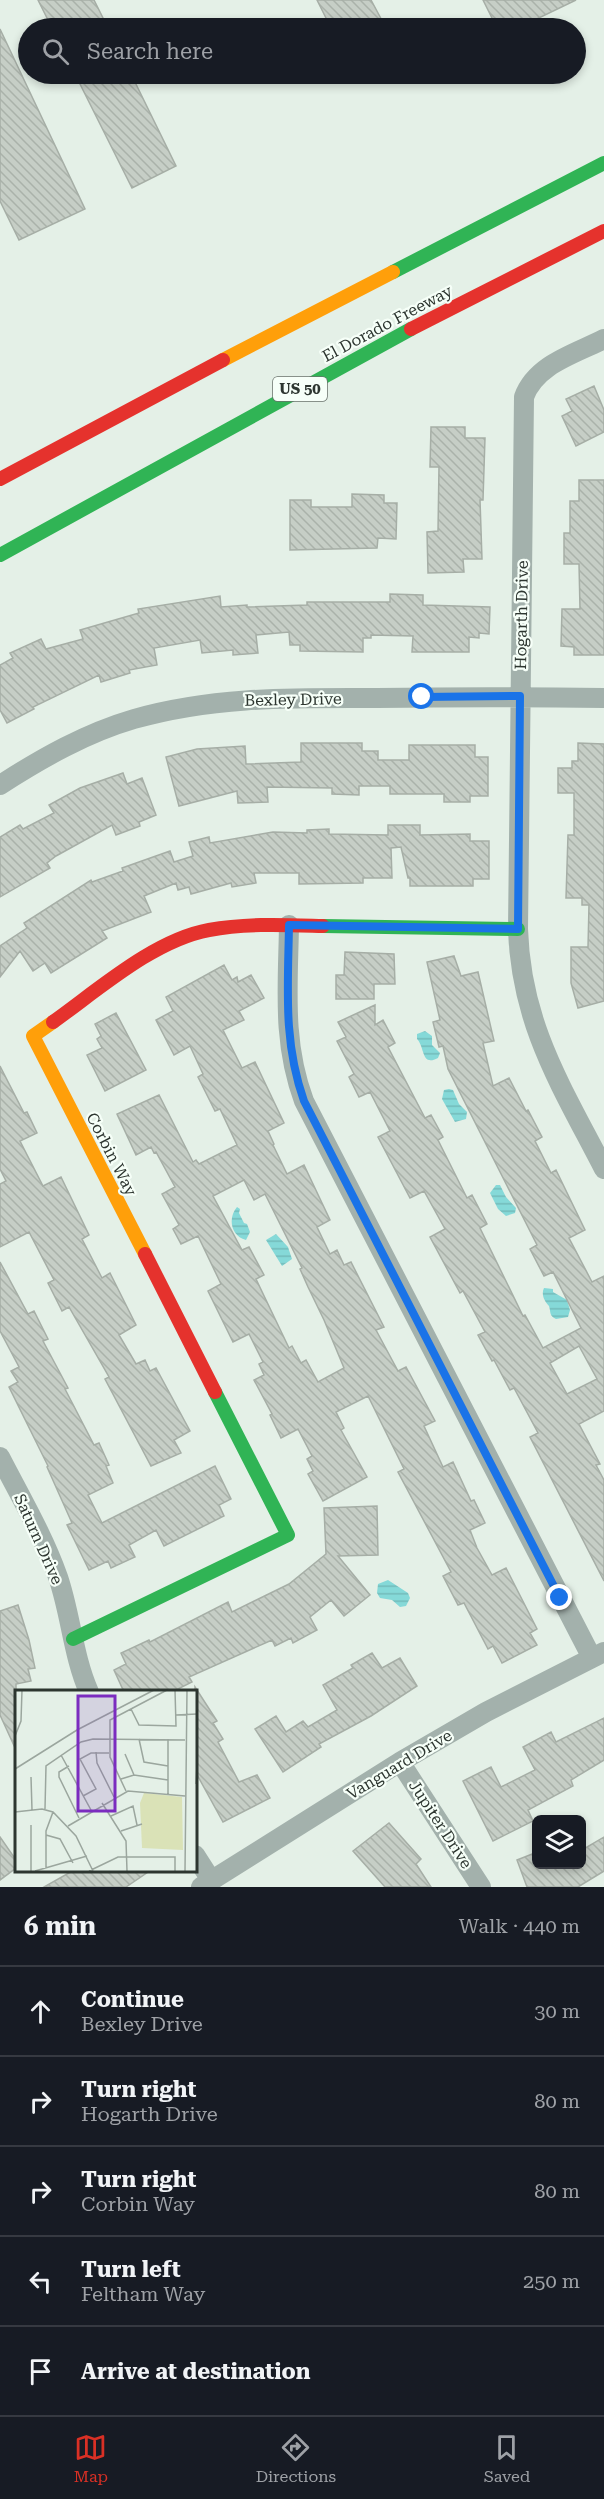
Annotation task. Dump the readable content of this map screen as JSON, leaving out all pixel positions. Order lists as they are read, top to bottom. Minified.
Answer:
{"streets":{"main road":["El Dorado Freeway","US 50","Corbin Way"],"street":["Hogarth Drive","Bexley Drive","Saturn Drive","Vanguard Drive","Jupiter Drive"]},"crossings":[["Hogarth Drive","Bexley Drive"],["Hogarth Drive","Corbin Way"],["Corbin Way","Saturn Drive"],["Vanguard Drive","Jupiter Drive"]],"page":{"search":"Search here","heading":["6 min","Walk · 440 m"],"list":[["Continue","Bexley Drive","30 m"],["Turn right","Hogarth Drive","80 m"],["Turn right","Corbin Way","80 m"],["Turn left","Feltham Way","250 m"],"Arrive at destination"],"nav":["Map","Directions","Saved"]}}
